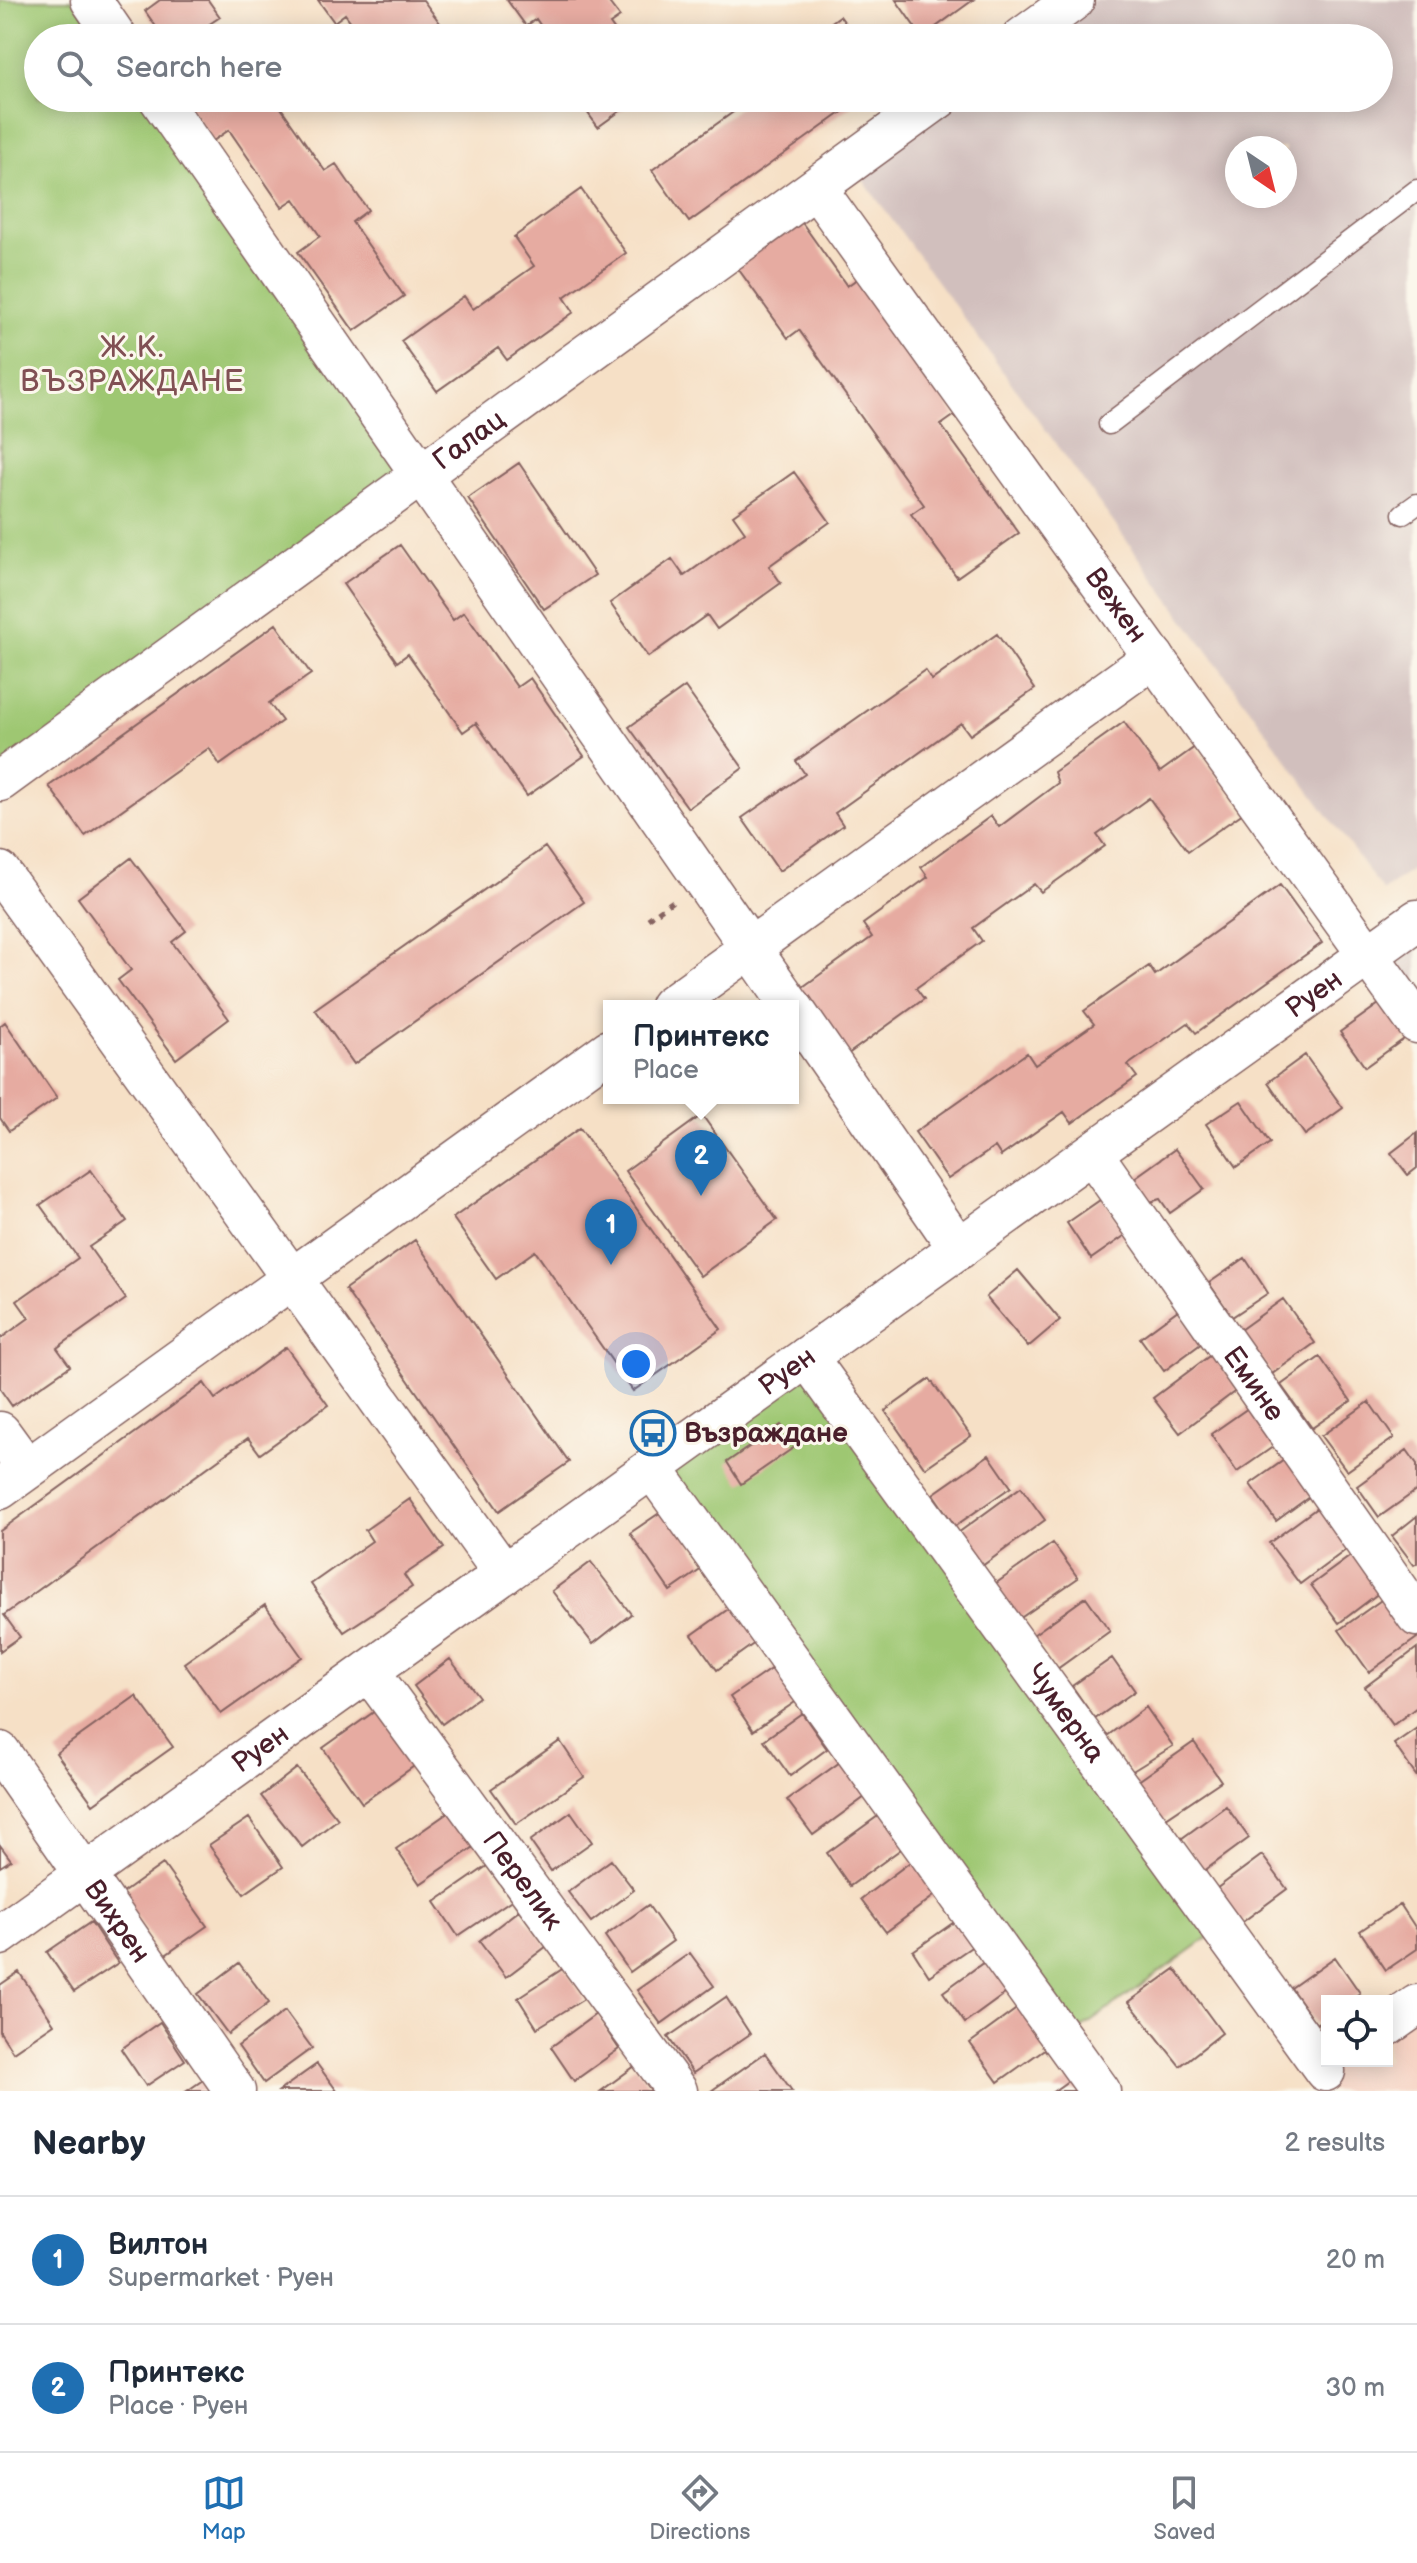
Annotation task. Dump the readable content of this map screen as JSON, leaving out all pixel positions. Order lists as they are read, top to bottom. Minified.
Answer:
{"streets":{"street":["Галац","Вежен","Руен","Емине","Чумерна","Перелик","Вихрен"]},"crossings":[["Галац","Вежен"],["Вежен","Руен"],["Руен","Емине"],["Руен","Чумерна"],["Руен","Перелик"],["Руен","Вихрен"]],"districts":["Ж.К. ВЪЗРАЖДАНЕ"],"places":{"bus stop":["Възраждане"]},"north":"bottom right","page":{"search":"Search here","popup":["Принтекс","Place"],"pins":["2","1"],"heading":["Nearby","2 results"],"list":[{"mark":"1","name":"Вилтон","note":"Supermarket · Руен","value":"20 m"},{"mark":"2","name":"Принтекс","note":"Place · Руен","value":"30 m"}],"nav":["Map","Directions","Saved"]}}
